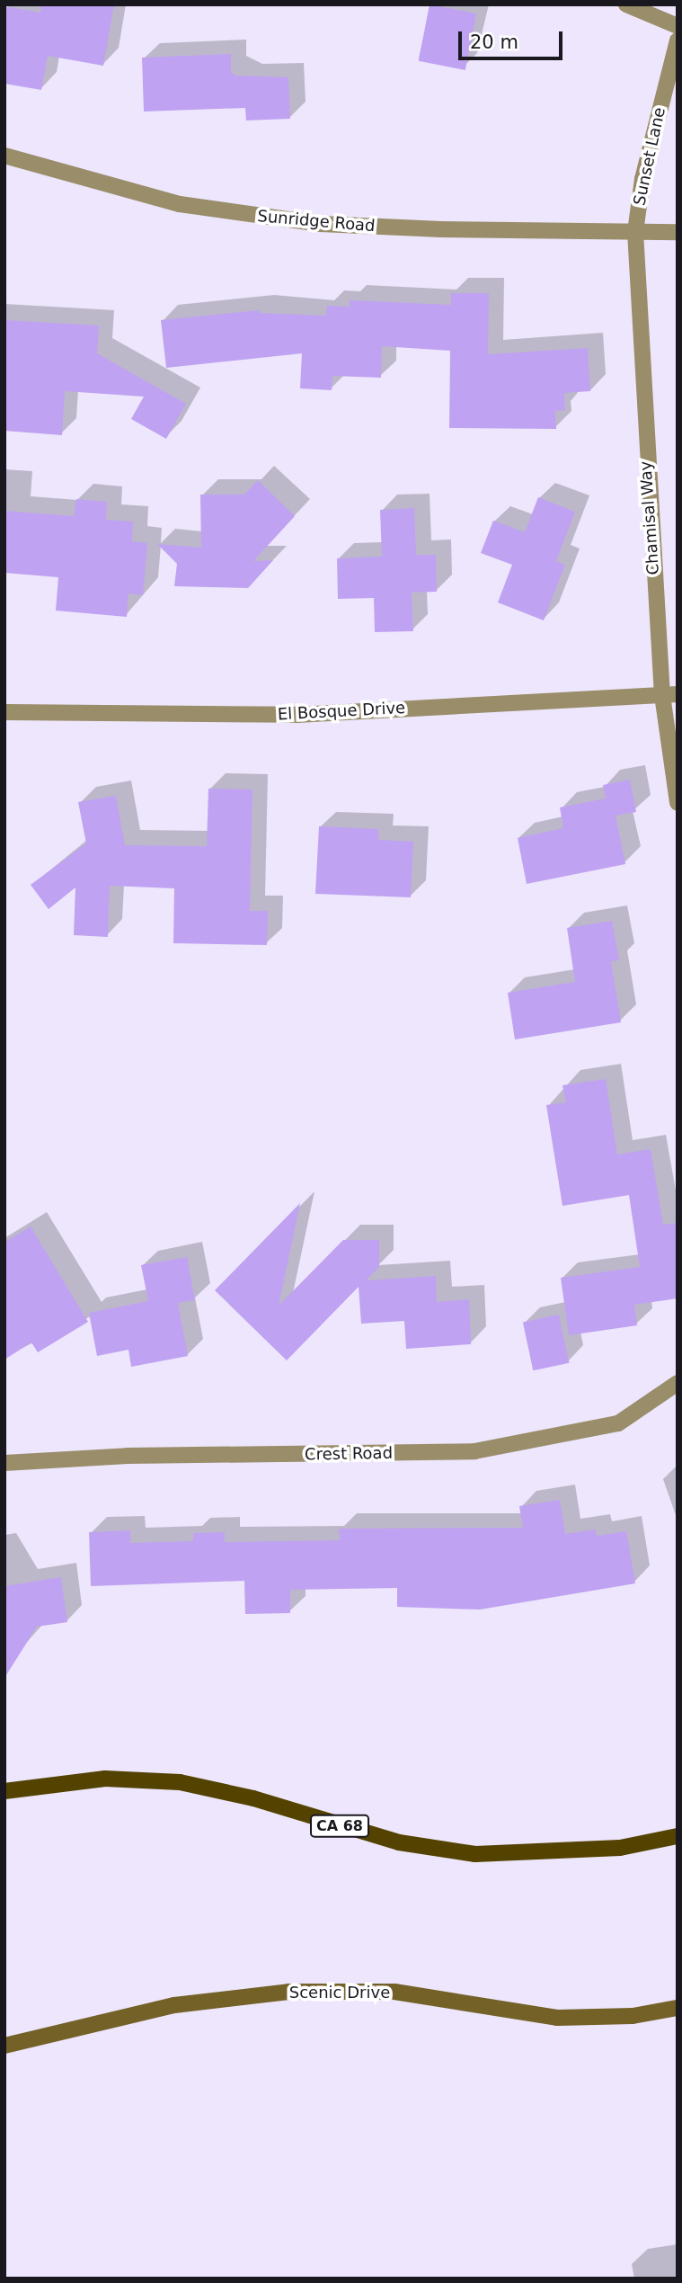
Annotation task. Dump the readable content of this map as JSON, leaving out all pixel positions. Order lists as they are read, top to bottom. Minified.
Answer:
{"streets":{"main road":["CA 68"],"street":["Sunset Lane","Sunridge Road","Chamisal Way","El Bosque Drive","Crest Road","Scenic Drive"]},"crossings":[["Sunset Lane","Sunridge Road"],["Sunset Lane","Chamisal Way"],["Sunridge Road","Chamisal Way"],["Chamisal Way","El Bosque Drive"]],"scale_bar":"20 m"}
